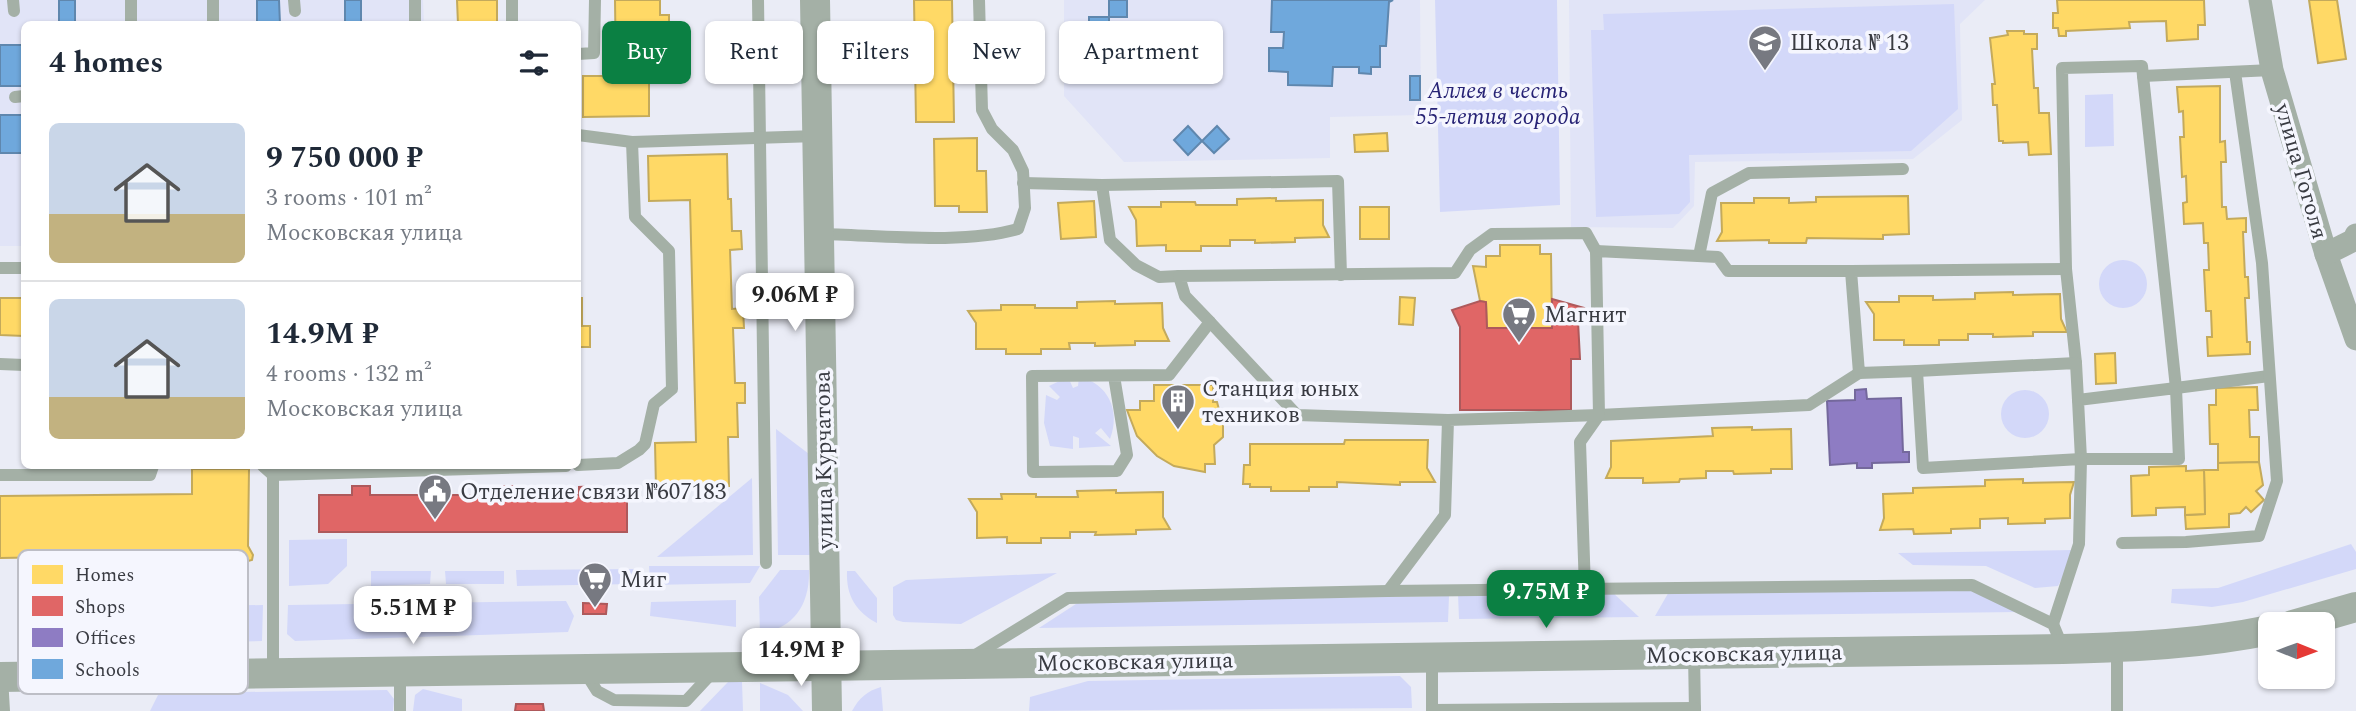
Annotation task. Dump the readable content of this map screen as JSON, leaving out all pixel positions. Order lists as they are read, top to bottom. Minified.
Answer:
{"streets":{"street":["улица Гоголя","улица Курчатова","Московская улица"]},"crossings":[["улица Курчатова","Московская улица"]],"parks":["Аллея в честь 55-летия города"],"places":{"school or university":["Школа № 13"],"supermarket":["Магнит","Миг"],"building":["Станция юных техников"],"public building":["Отделение связи №607183"]},"legend":["Homes","Shops","Offices","Schools"],"north":"right","page":{"chip":["Buy","Rent","Filters","New","Apartment"],"heading":"4 homes","list":[{"name":"9 750 000 ₽","note":"3 rooms · 101 m² · Московская улица"},{"name":"14.9M ₽","note":"4 rooms · 132 m² · Московская улица"}],"price":["9.06M ₽","9.75M ₽","5.51M ₽","14.9M ₽"]}}
